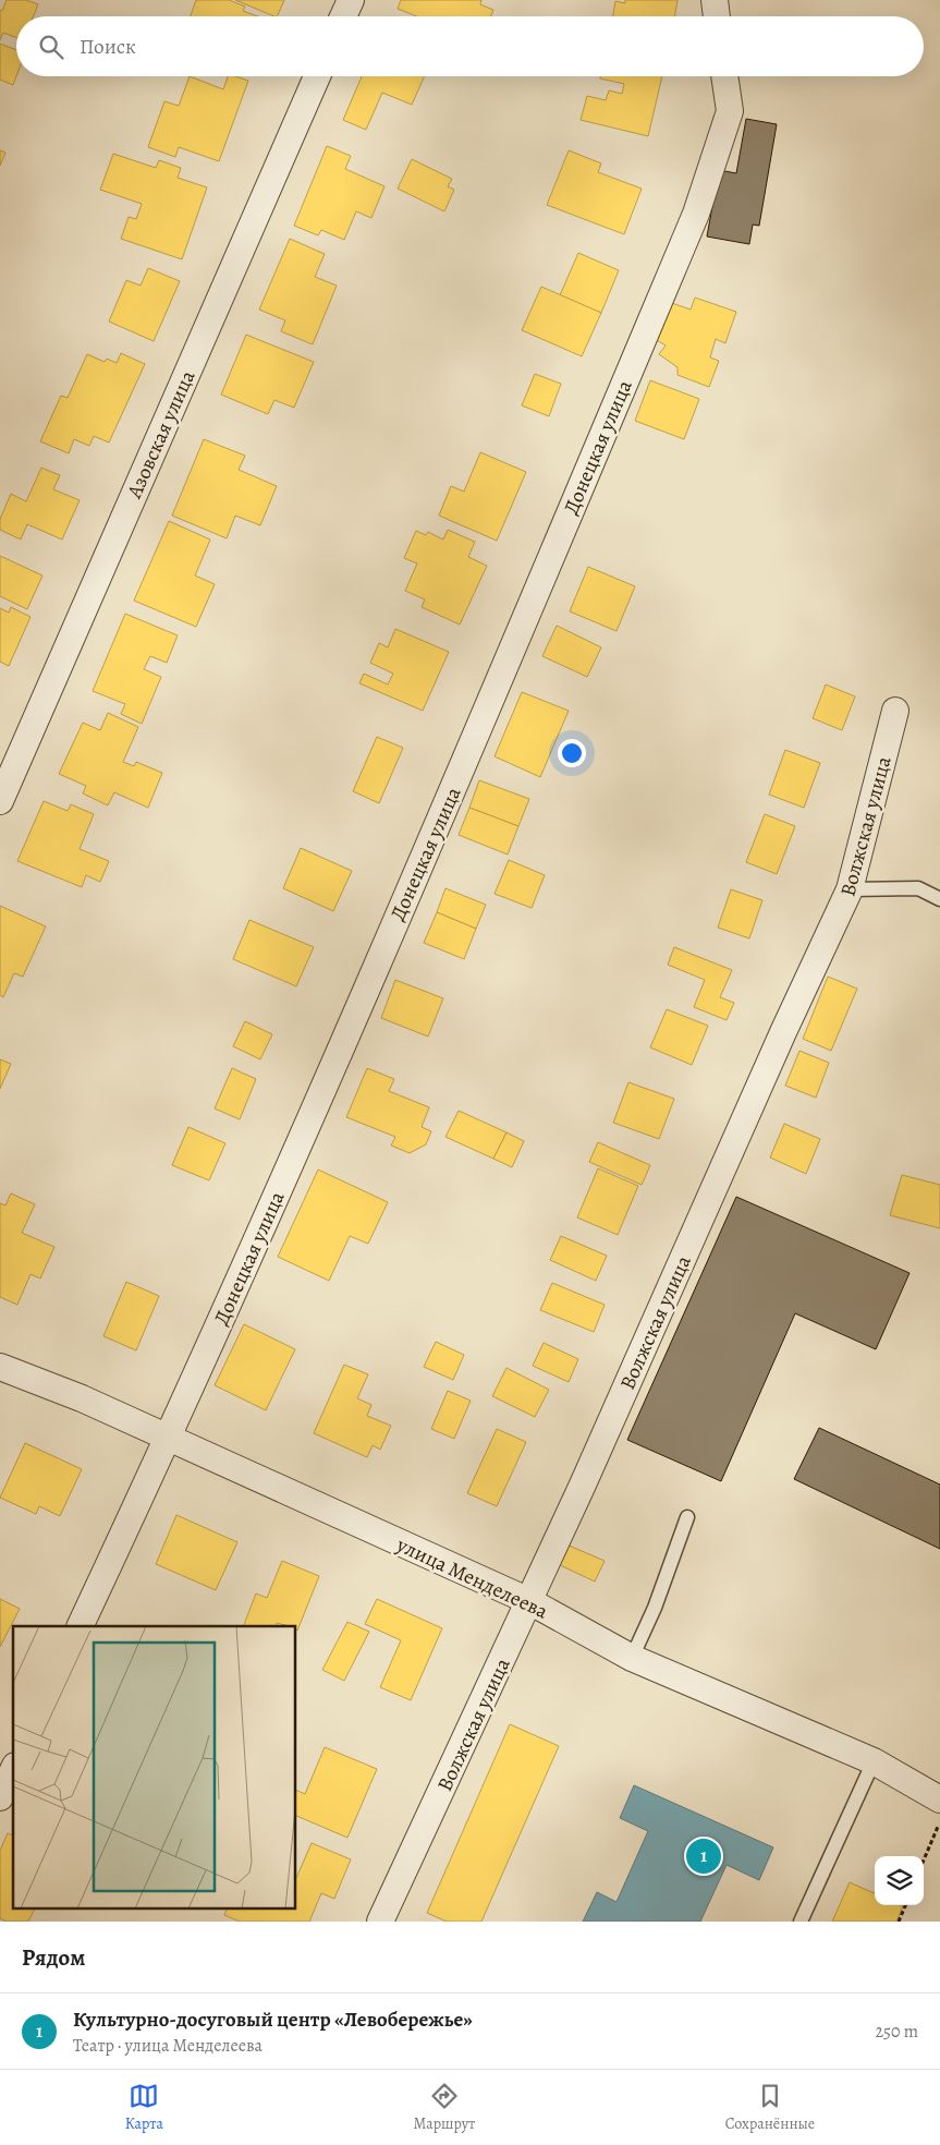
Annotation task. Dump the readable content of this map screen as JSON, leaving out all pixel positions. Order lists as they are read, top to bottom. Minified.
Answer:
{"streets":{"street":["Азовская улица","Донецкая улица","Волжская улица","улица Менделеева"]},"crossings":[["Донецкая улица","улица Менделеева"],["Волжская улица","улица Менделеева"]],"page":{"search":"Поиск","pins":"1","heading":"Рядом","list":[{"mark":"1","name":"Культурно-досуговый центр «Левобережье»","note":"Театр · улица Менделеева","value":"250 m"}],"nav":["Карта","Маршрут","Сохранённые"]}}
